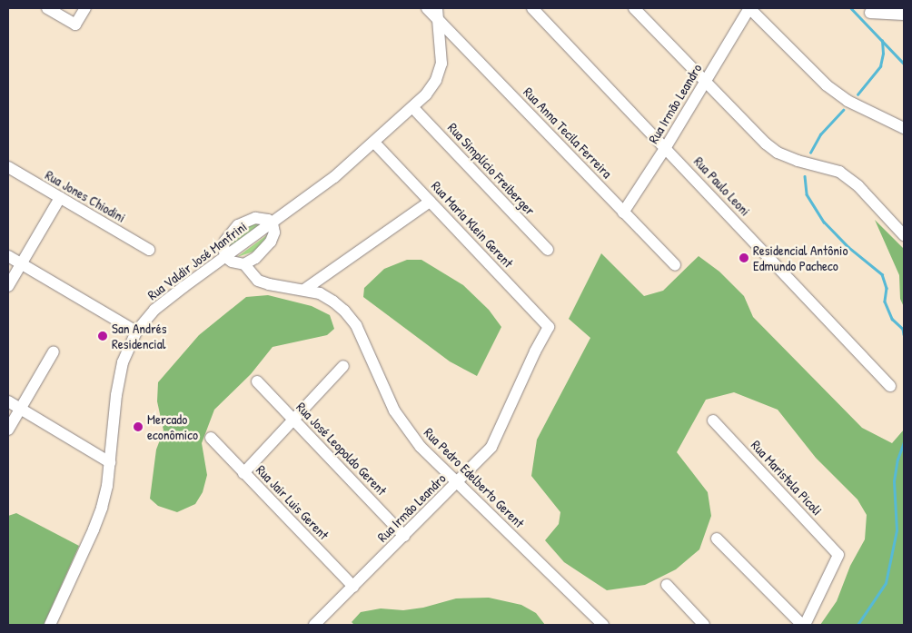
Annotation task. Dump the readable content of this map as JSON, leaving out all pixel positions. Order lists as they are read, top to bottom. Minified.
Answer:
{"streets":{"street":["Rua Irmão Leandro","Rua Anna Tecila Ferreira","Rua Simplício Freiberger","Rua Paulo Leoni","Rua Jones Chiodini","Rua Maria Klein Gerent","Rua Valdir José Manfrini","Rua José Leopoldo Gerent","Rua Pedro Edelberto Gerent","Rua Maristela Picoli","Rua Jair Luis Gerent"]},"crossings":[["Rua Irmão Leandro","Rua Anna Tecila Ferreira"],["Rua Irmão Leandro","Rua Paulo Leoni"],["Rua Irmão Leandro","Rua Maria Klein Gerent"],["Rua Irmão Leandro","Rua José Leopoldo Gerent"],["Rua Irmão Leandro","Rua Pedro Edelberto Gerent"],["Rua Irmão Leandro","Rua Jair Luis Gerent"],["Rua Anna Tecila Ferreira","Rua Valdir José Manfrini"],["Rua Simplício Freiberger","Rua Valdir José Manfrini"],["Rua Maria Klein Gerent","Rua Valdir José Manfrini"]],"places":["Residencial Antônio Edmundo Pacheco","San Andrés Residencial","Mercado econômico"]}
